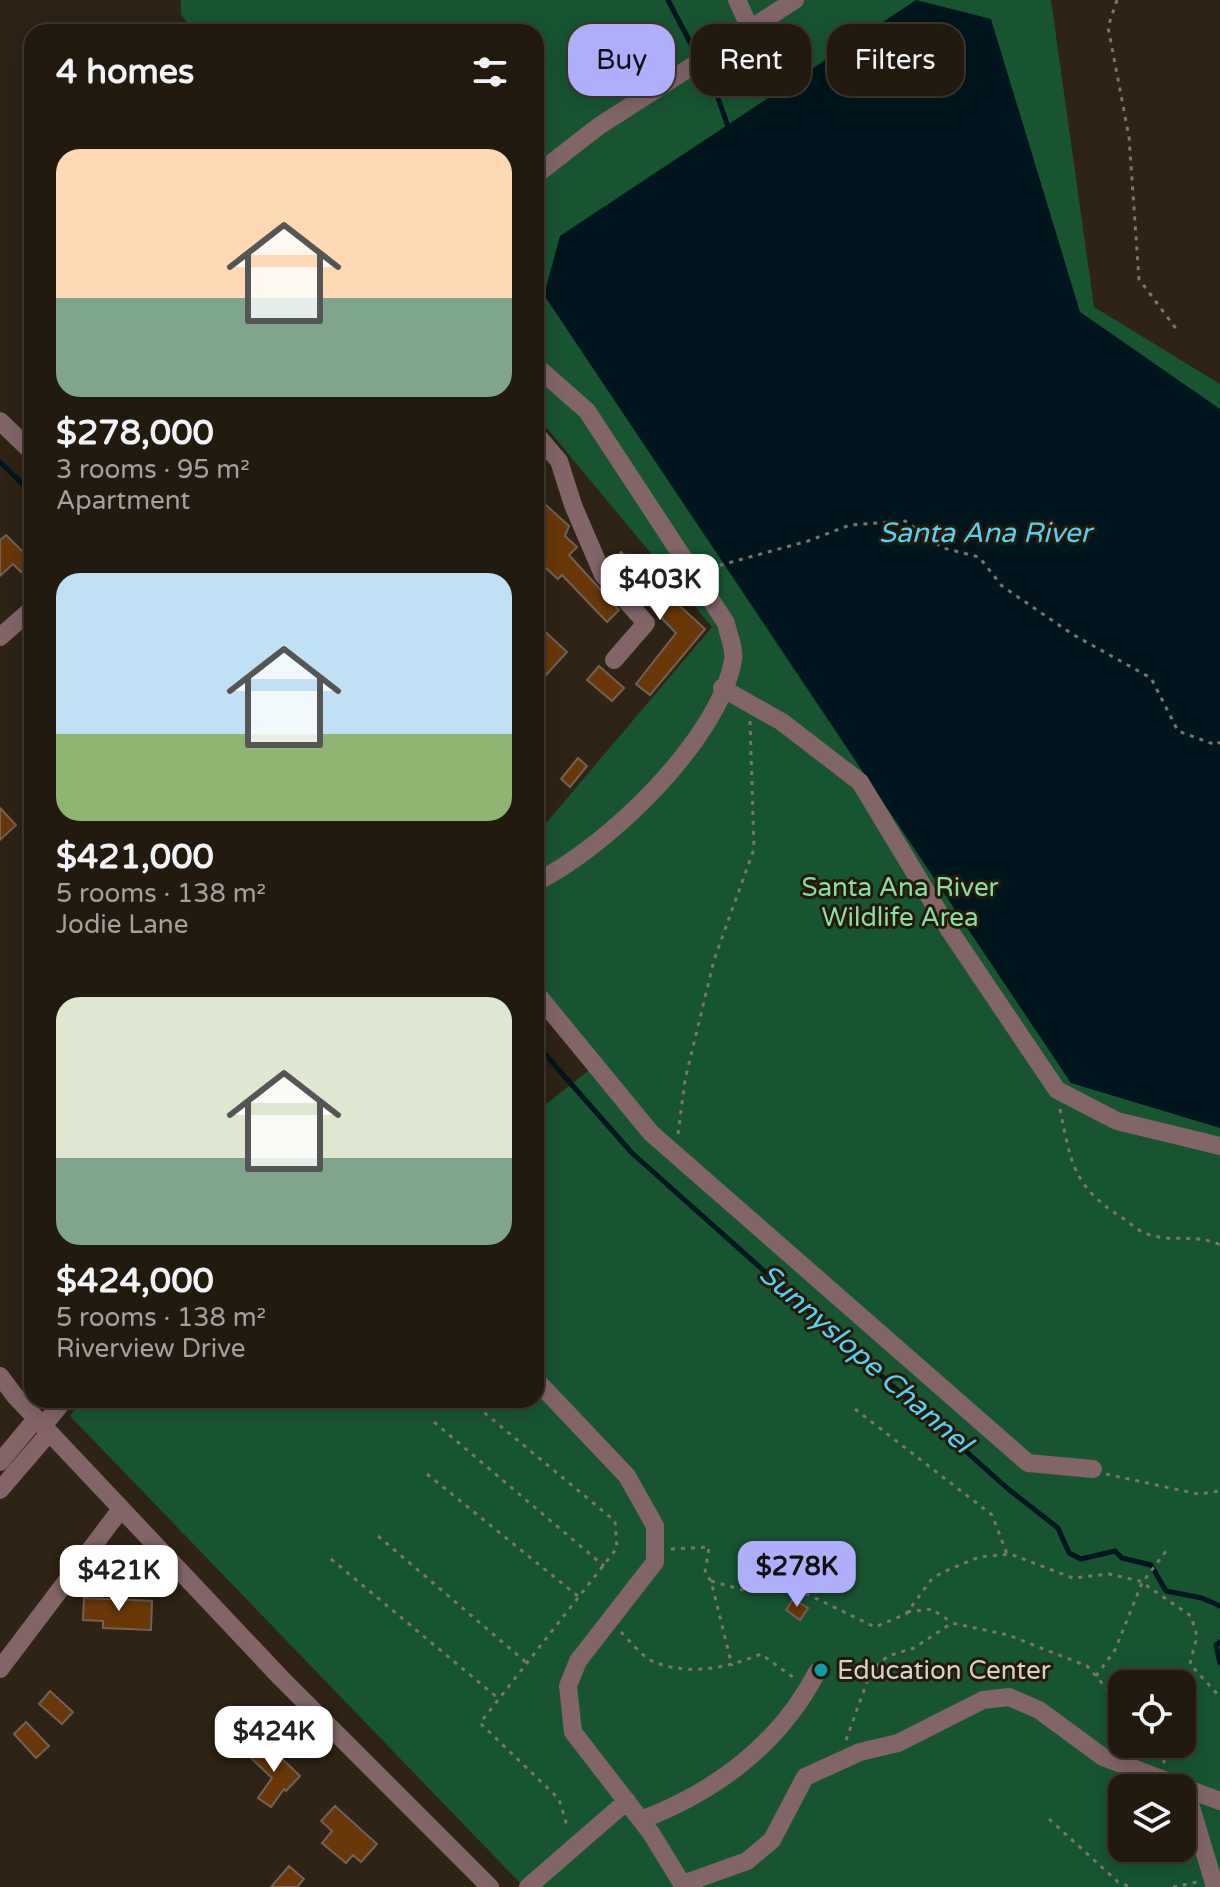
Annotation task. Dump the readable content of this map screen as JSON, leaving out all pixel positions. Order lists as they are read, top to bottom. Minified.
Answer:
{"water":["Santa Ana River","Sunnyslope Channel"],"parks":["Santa Ana River Wildlife Area"],"places":["Education Center"],"page":{"chip":["Buy","Rent","Filters"],"heading":"4 homes","list":[{"name":"$278,000","note":"3 rooms · 95 m² · Apartment"},{"name":"$421,000","note":"5 rooms · 138 m² · Jodie Lane"},{"name":"$424,000","note":"5 rooms · 138 m² · Riverview Drive"}],"price":["$403K","$278K","$421K","$424K"]}}
